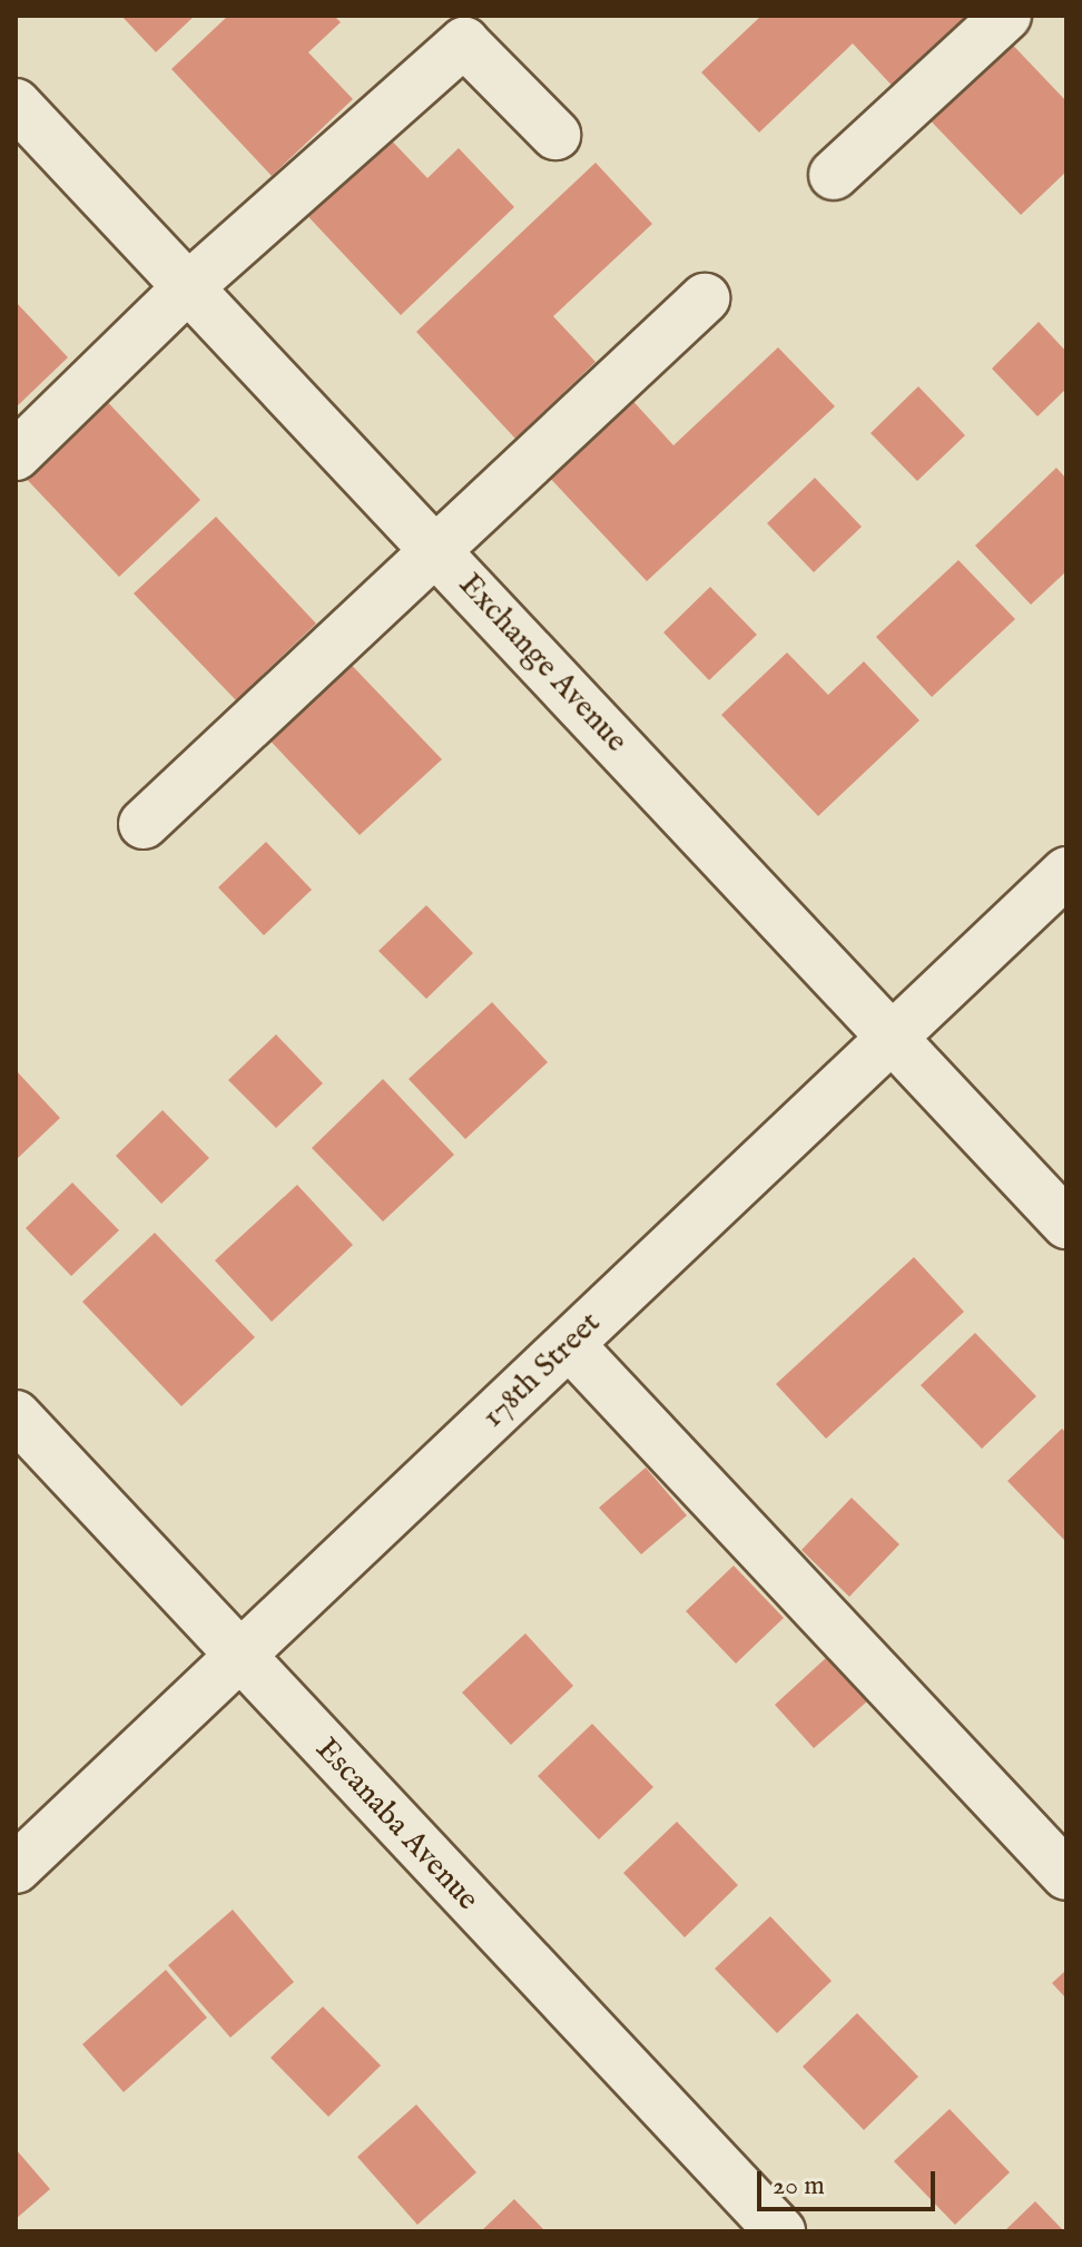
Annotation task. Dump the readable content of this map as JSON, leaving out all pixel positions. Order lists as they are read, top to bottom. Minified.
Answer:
{"streets":{"street":["Exchange Avenue","178th Street","Escanaba Avenue"]},"crossings":[["Exchange Avenue","178th Street"],["178th Street","Escanaba Avenue"]],"scale_bar":"20 m"}
